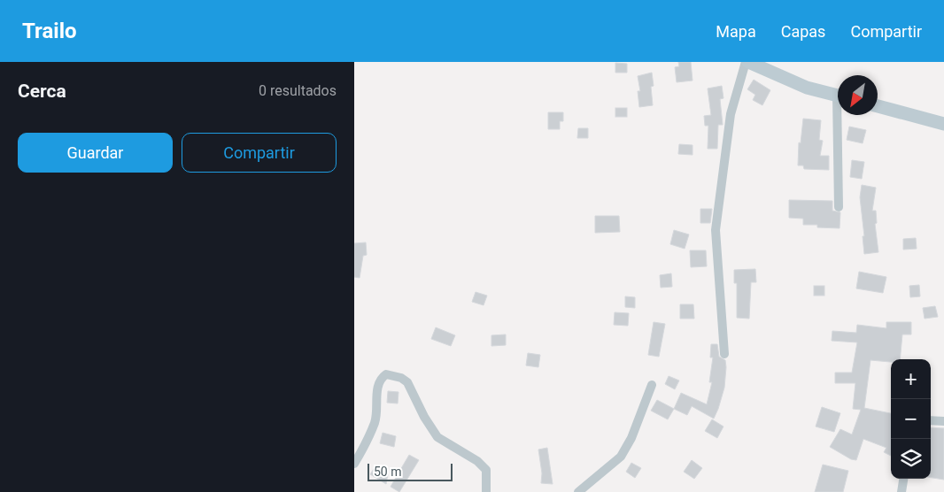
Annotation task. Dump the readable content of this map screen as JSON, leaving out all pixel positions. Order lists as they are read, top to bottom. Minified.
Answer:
{"scale_bar":"50 m","north":"bottom left","page":{"header":"Trailo","nav":["Mapa","Capas","Compartir"],"heading":["Cerca","0 resultados"],"buttons":["Guardar","Compartir"],"map_buttons":["+","−"],"scale":"50 m"}}
